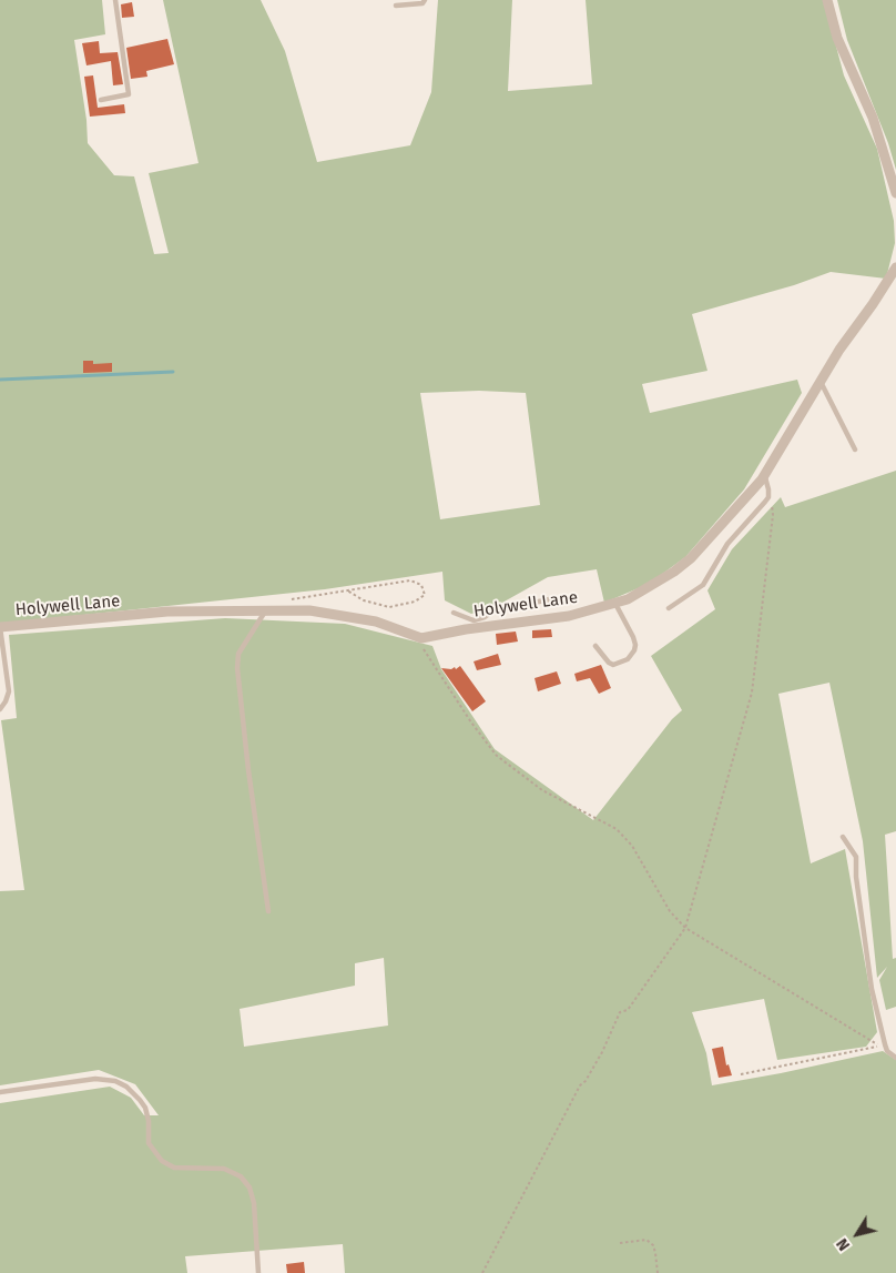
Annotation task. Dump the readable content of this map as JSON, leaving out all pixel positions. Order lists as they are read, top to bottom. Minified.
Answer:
{"streets":{"street":["Holywell Lane"]},"north":"bottom left"}
